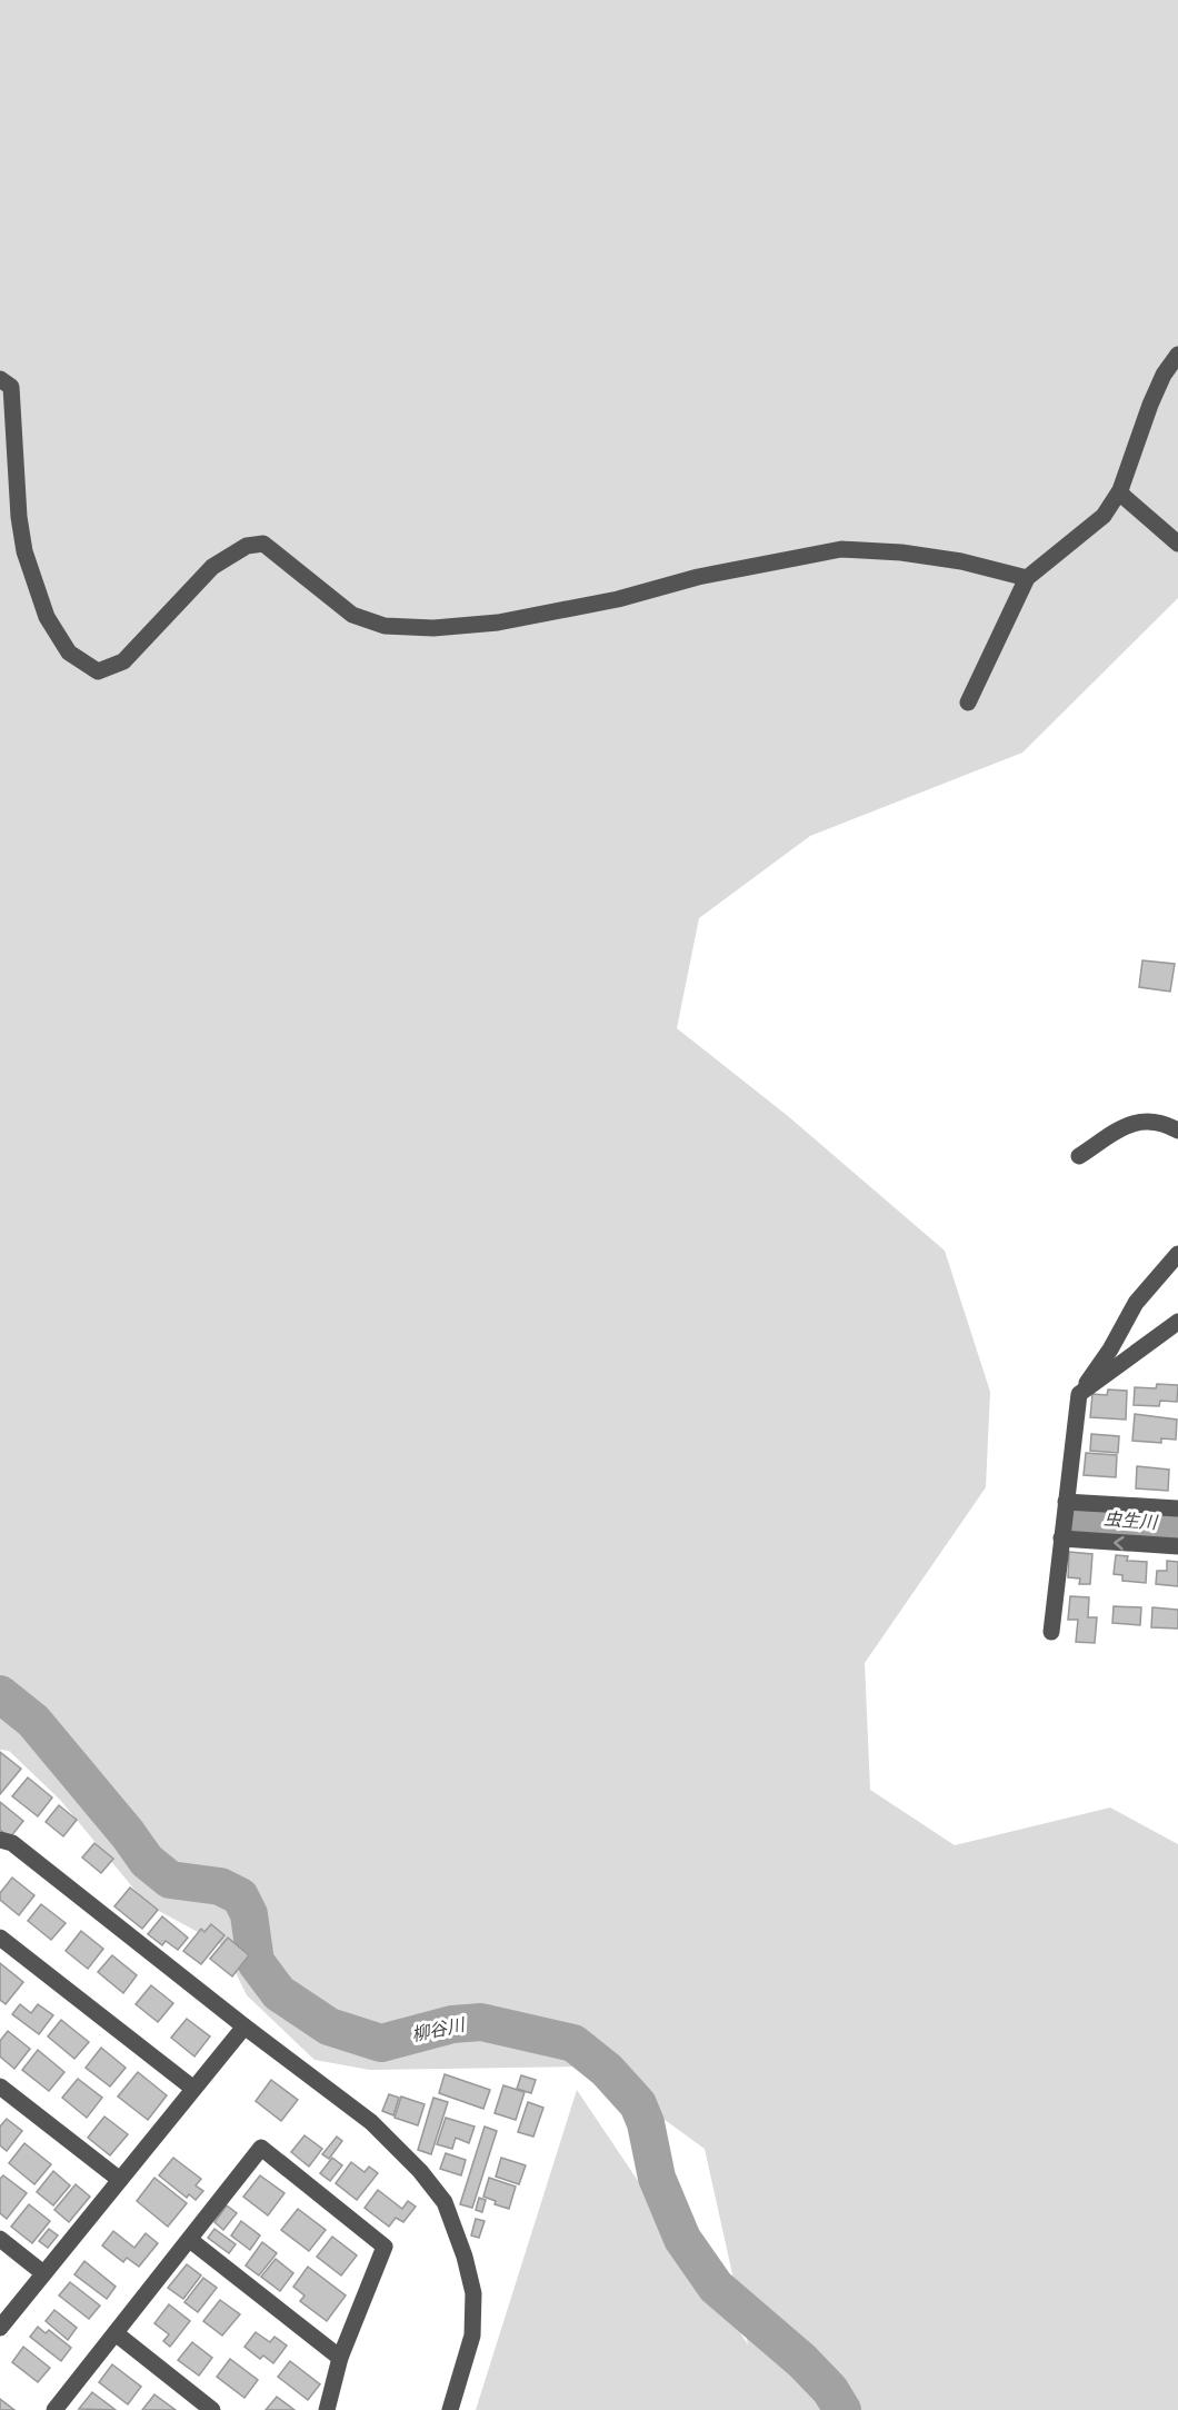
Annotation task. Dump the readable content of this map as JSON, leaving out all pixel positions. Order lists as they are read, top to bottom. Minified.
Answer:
{"water":["虫生川","柳谷川"]}
